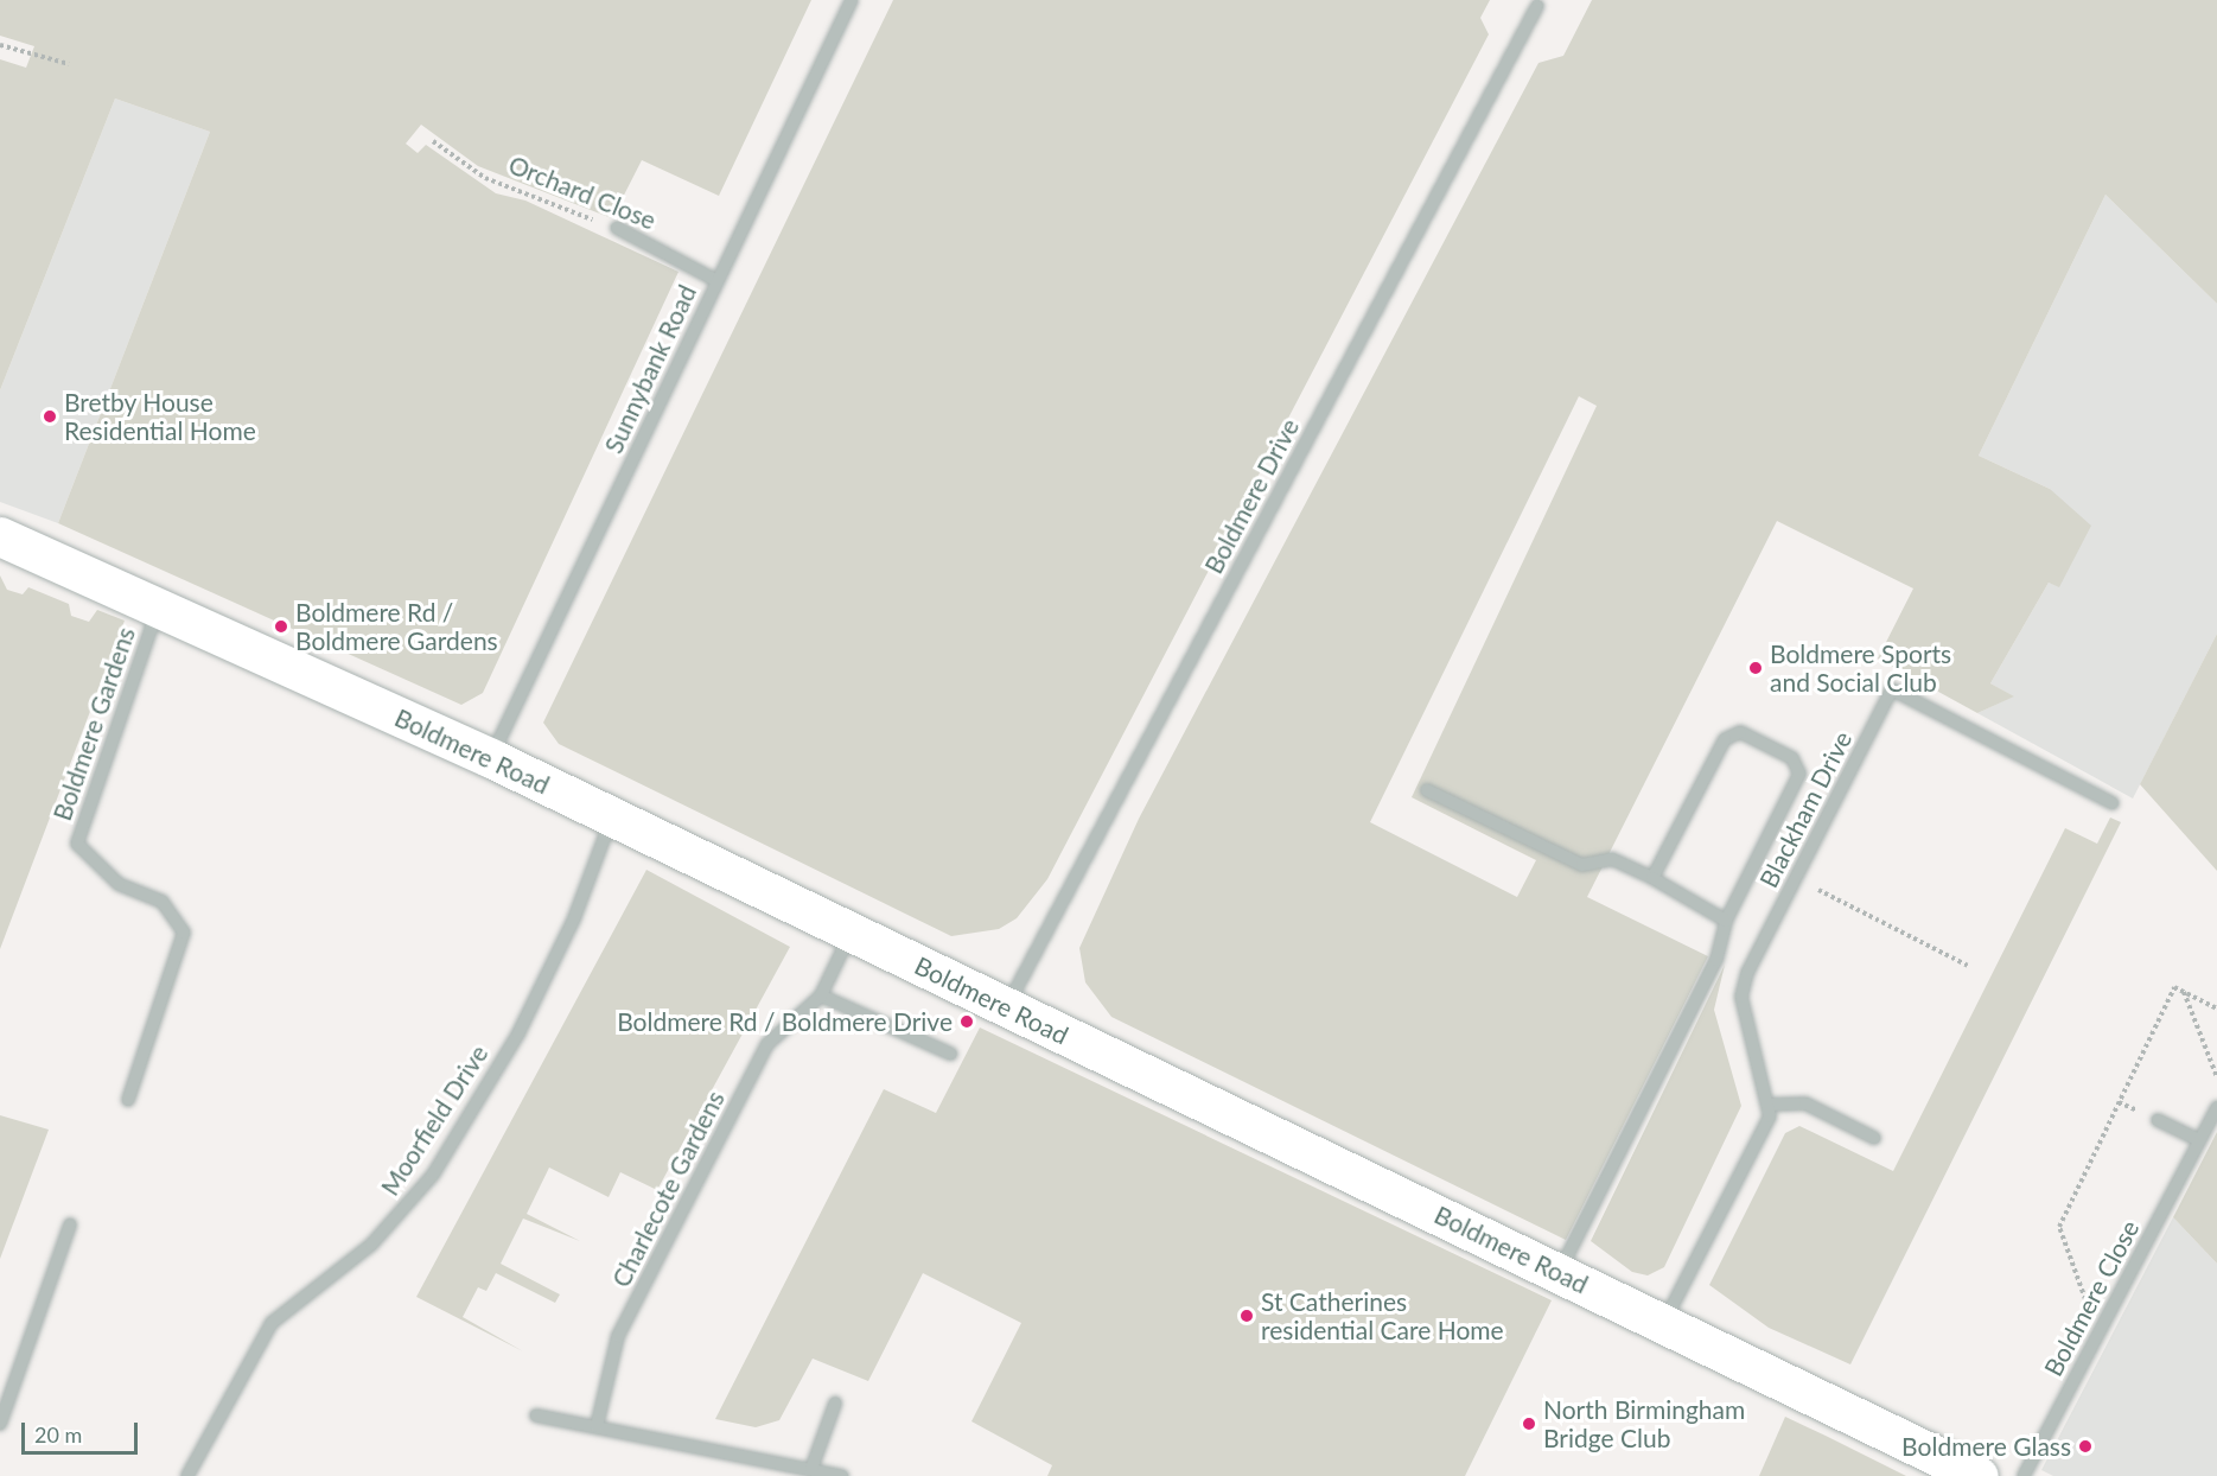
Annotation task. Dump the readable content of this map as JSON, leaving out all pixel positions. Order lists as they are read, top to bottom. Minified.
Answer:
{"streets":{"main road":["Boldmere Road"],"street":["Orchard Close","Sunnybank Road","Boldmere Drive","Boldmere Gardens","Blackham Drive","Moorfield Drive","Charlecote Gardens","Boldmere Close"]},"crossings":[["Orchard Close","Sunnybank Road"],["Sunnybank Road","Boldmere Road"],["Boldmere Drive","Boldmere Road"],["Boldmere Gardens","Boldmere Road"],["Boldmere Road","Moorfield Drive"],["Boldmere Road","Charlecote Gardens"]],"places":["Bretby House Residential Home","Boldmere Rd / Boldmere Gardens","Boldmere Sports and Social Club","Boldmere Rd / Boldmere Drive","St Catherines residential Care Home","North Birmingham Bridge Club","Boldmere Glass"],"scale_bar":"20 m"}
